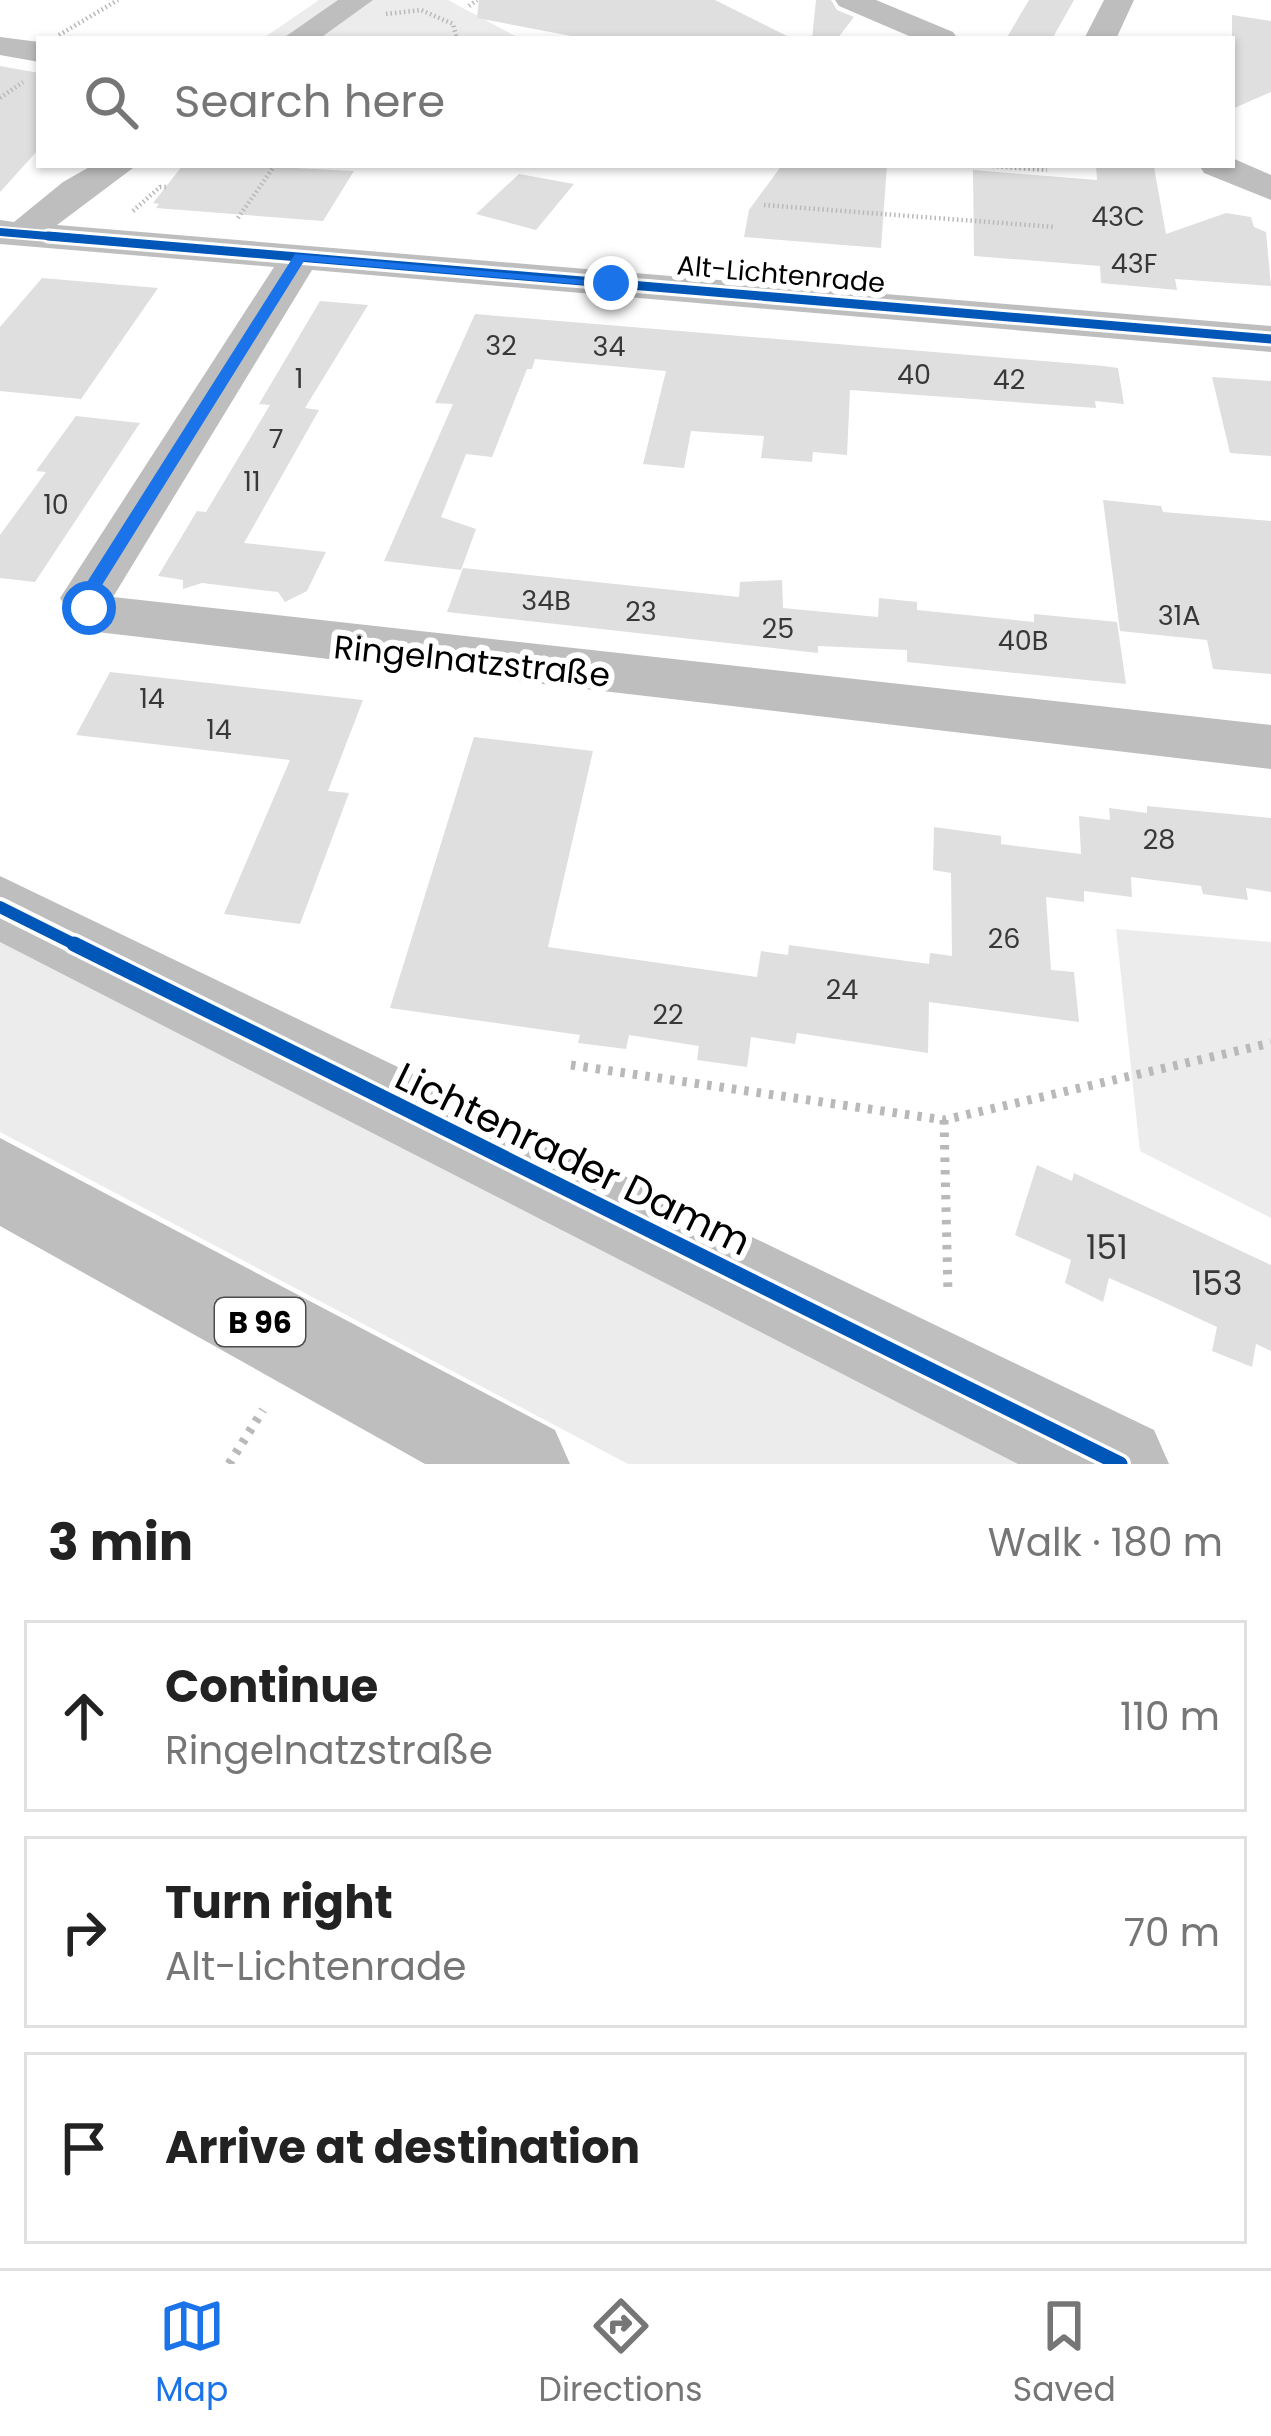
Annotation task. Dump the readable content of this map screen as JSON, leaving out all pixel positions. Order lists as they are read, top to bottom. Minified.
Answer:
{"streets":{"main road":["Lichtenrader Damm","B 96"],"street":["Alt-Lichtenrade","Ringelnatzstraße"]},"crossings":[["Alt-Lichtenrade","Ringelnatzstraße"]],"house_numbers":["43C","43F","32","34","40","1","42","7","11","10","34B","23","31A","25","40B","14","14","28","26","24","22","151","153"],"page":{"search":"Search here","heading":["3 min","Walk · 180 m"],"list":[["Continue","Ringelnatzstraße","110 m"],["Turn right","Alt-Lichtenrade","70 m"],"Arrive at destination"],"nav":["Map","Directions","Saved"]}}
